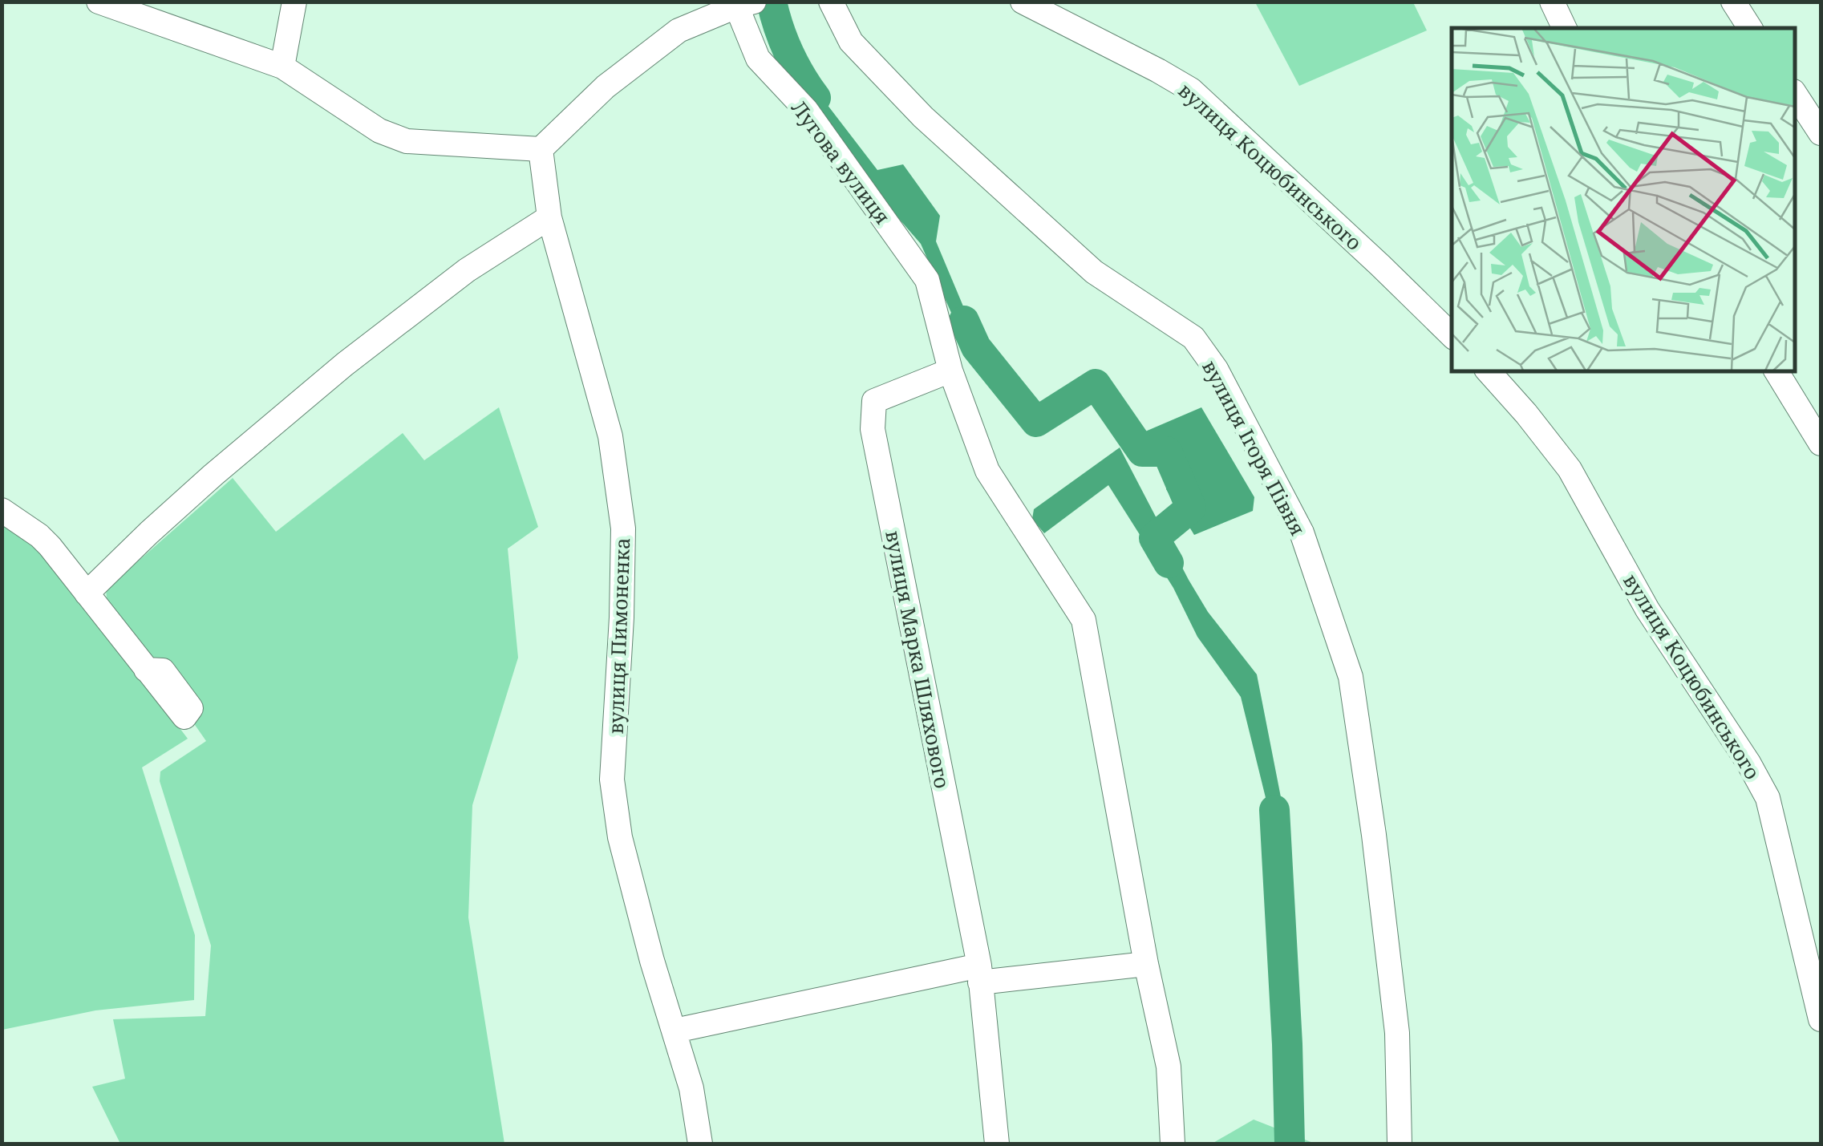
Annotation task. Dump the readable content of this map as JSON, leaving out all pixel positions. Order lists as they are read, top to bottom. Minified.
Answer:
{"streets":{"street":["Лугова вулиця","вулиця Коцюбинського","вулиця Ігоря Півня","вулиця Пимоненка","вулиця Марка Шляхового"]},"crossings":[["Лугова вулиця","вулиця Марка Шляхового"]]}
